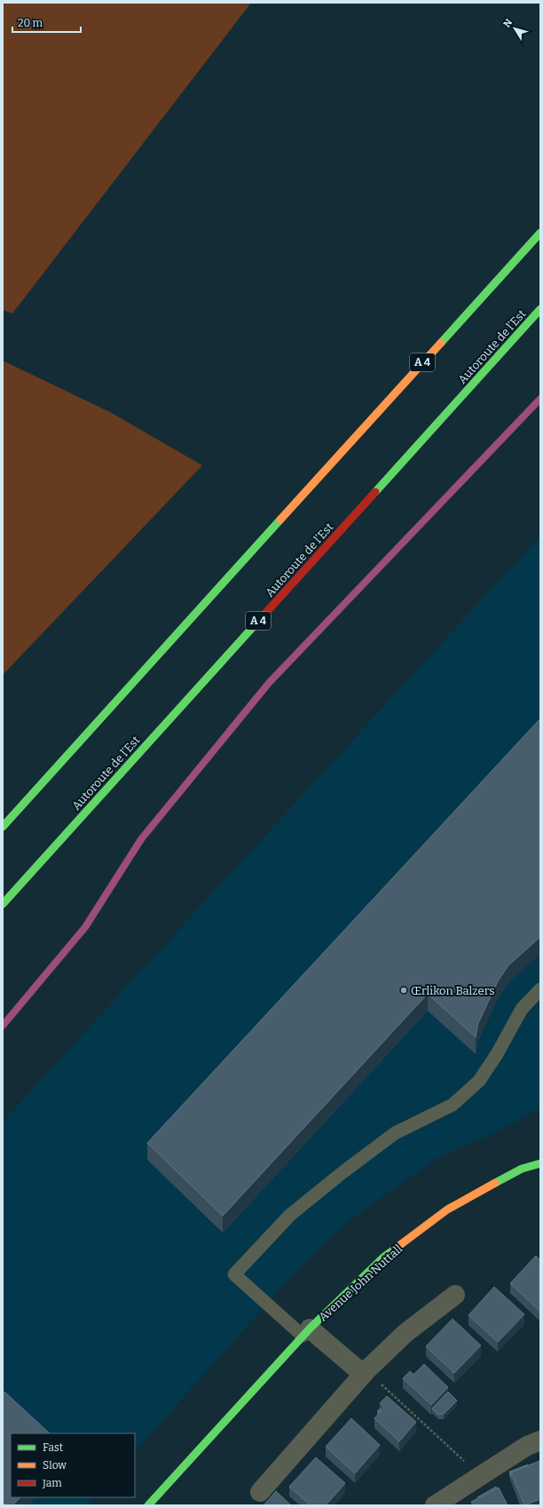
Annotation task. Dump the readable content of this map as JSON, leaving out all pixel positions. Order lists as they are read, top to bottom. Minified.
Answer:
{"streets":{"main road":["Autoroute de l’Est","A 4","Avenue John Nuttall"]},"places":["Œrlikon Balzers"],"legend":["Fast","Slow","Jam"],"scale_bar":"20 m","north":"top left"}
